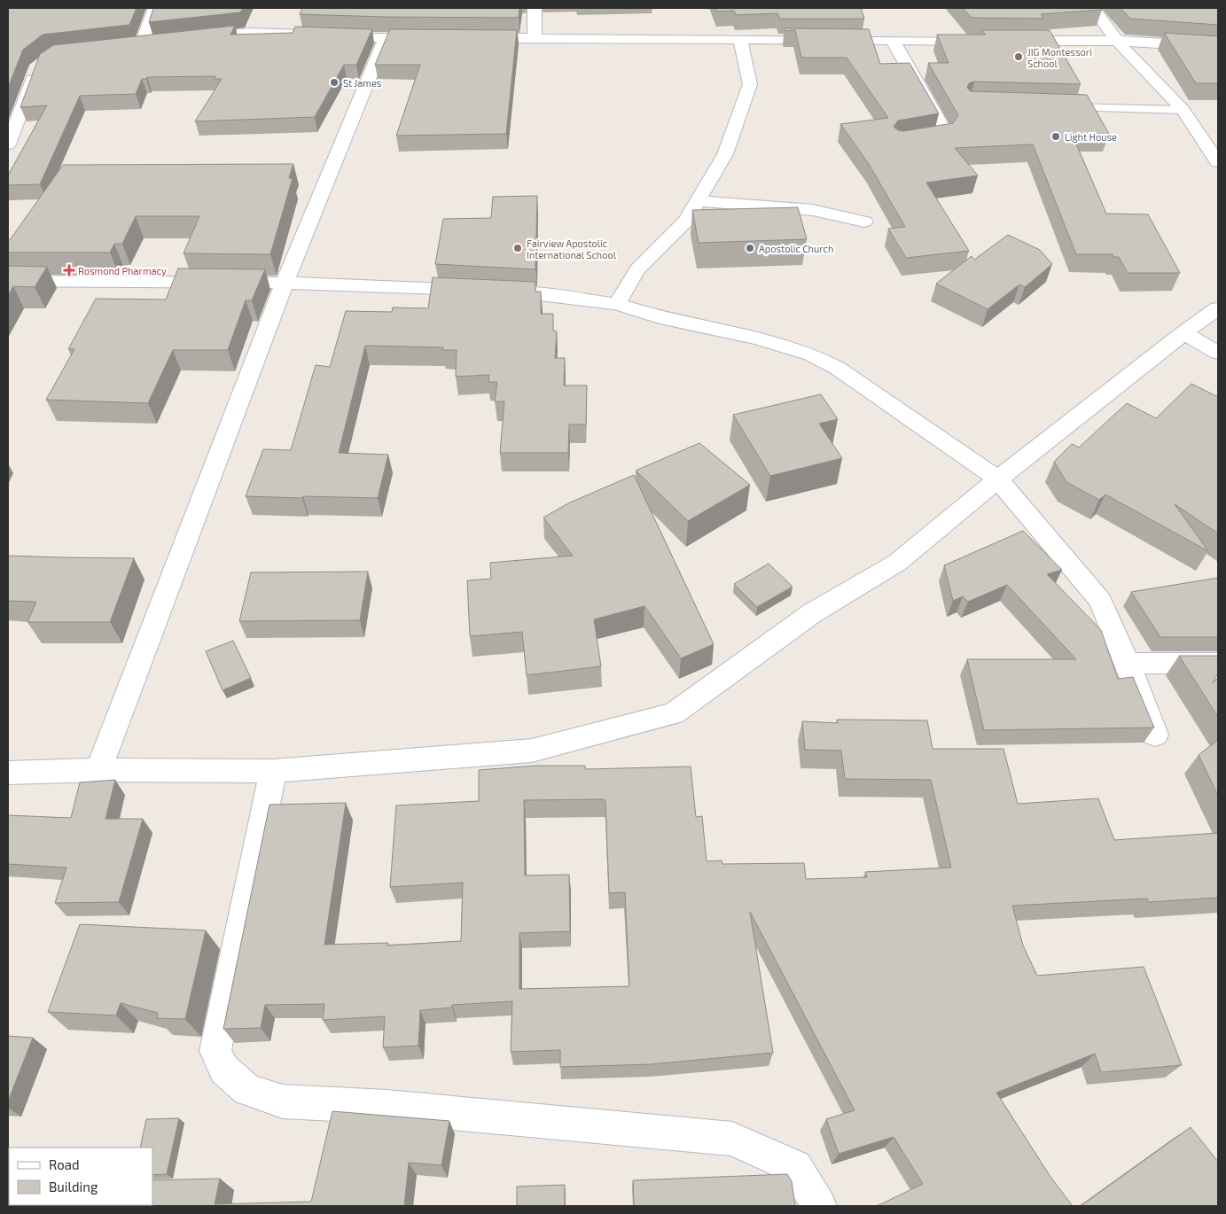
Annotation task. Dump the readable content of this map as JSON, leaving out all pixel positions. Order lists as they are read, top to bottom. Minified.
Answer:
{"places":{"other":["JIG Montessori School","St James","Light House","Fairview Apostolic International School","Apostolic Church"],"health":["Rosmond Pharmacy"]},"legend":["Road","Building"]}
